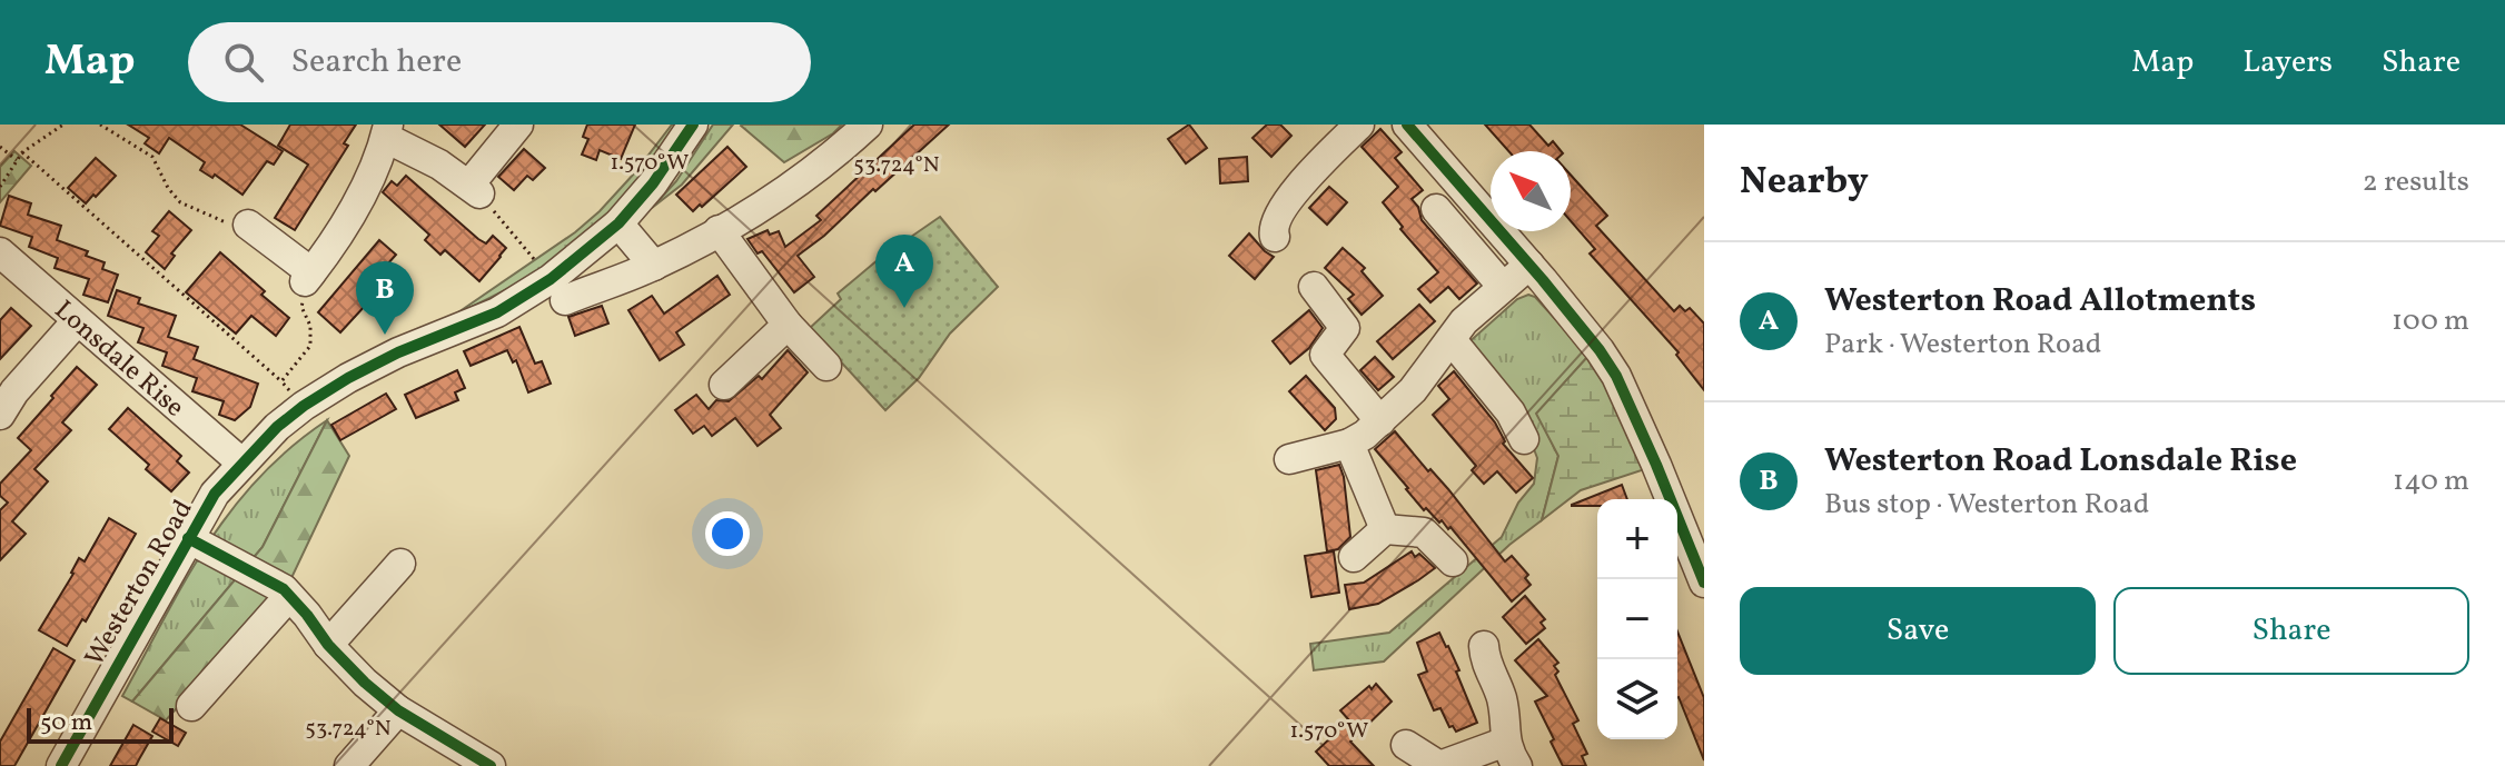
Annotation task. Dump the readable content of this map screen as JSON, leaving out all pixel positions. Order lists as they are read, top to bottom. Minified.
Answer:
{"streets":{"street":["Lonsdale Rise","Westerton Road"]},"crossings":[["Lonsdale Rise","Westerton Road"]],"scale_bar":"50 m","north":"top left","page":{"header":"Map","search":"Search here","nav":["Map","Layers","Share"],"heading":["Nearby","2 results"],"pins":["A","B"],"list":[{"mark":"A","name":"Westerton Road Allotments","note":"Park · Westerton Road","value":"100 m"},{"mark":"B","name":"Westerton Road Lonsdale Rise","note":"Bus stop · Westerton Road","value":"140 m"}],"map_buttons":["+","−"],"buttons":["Save","Share"],"scale":"50 m"},"coordinates":["1.570°W","53.724°N"]}
